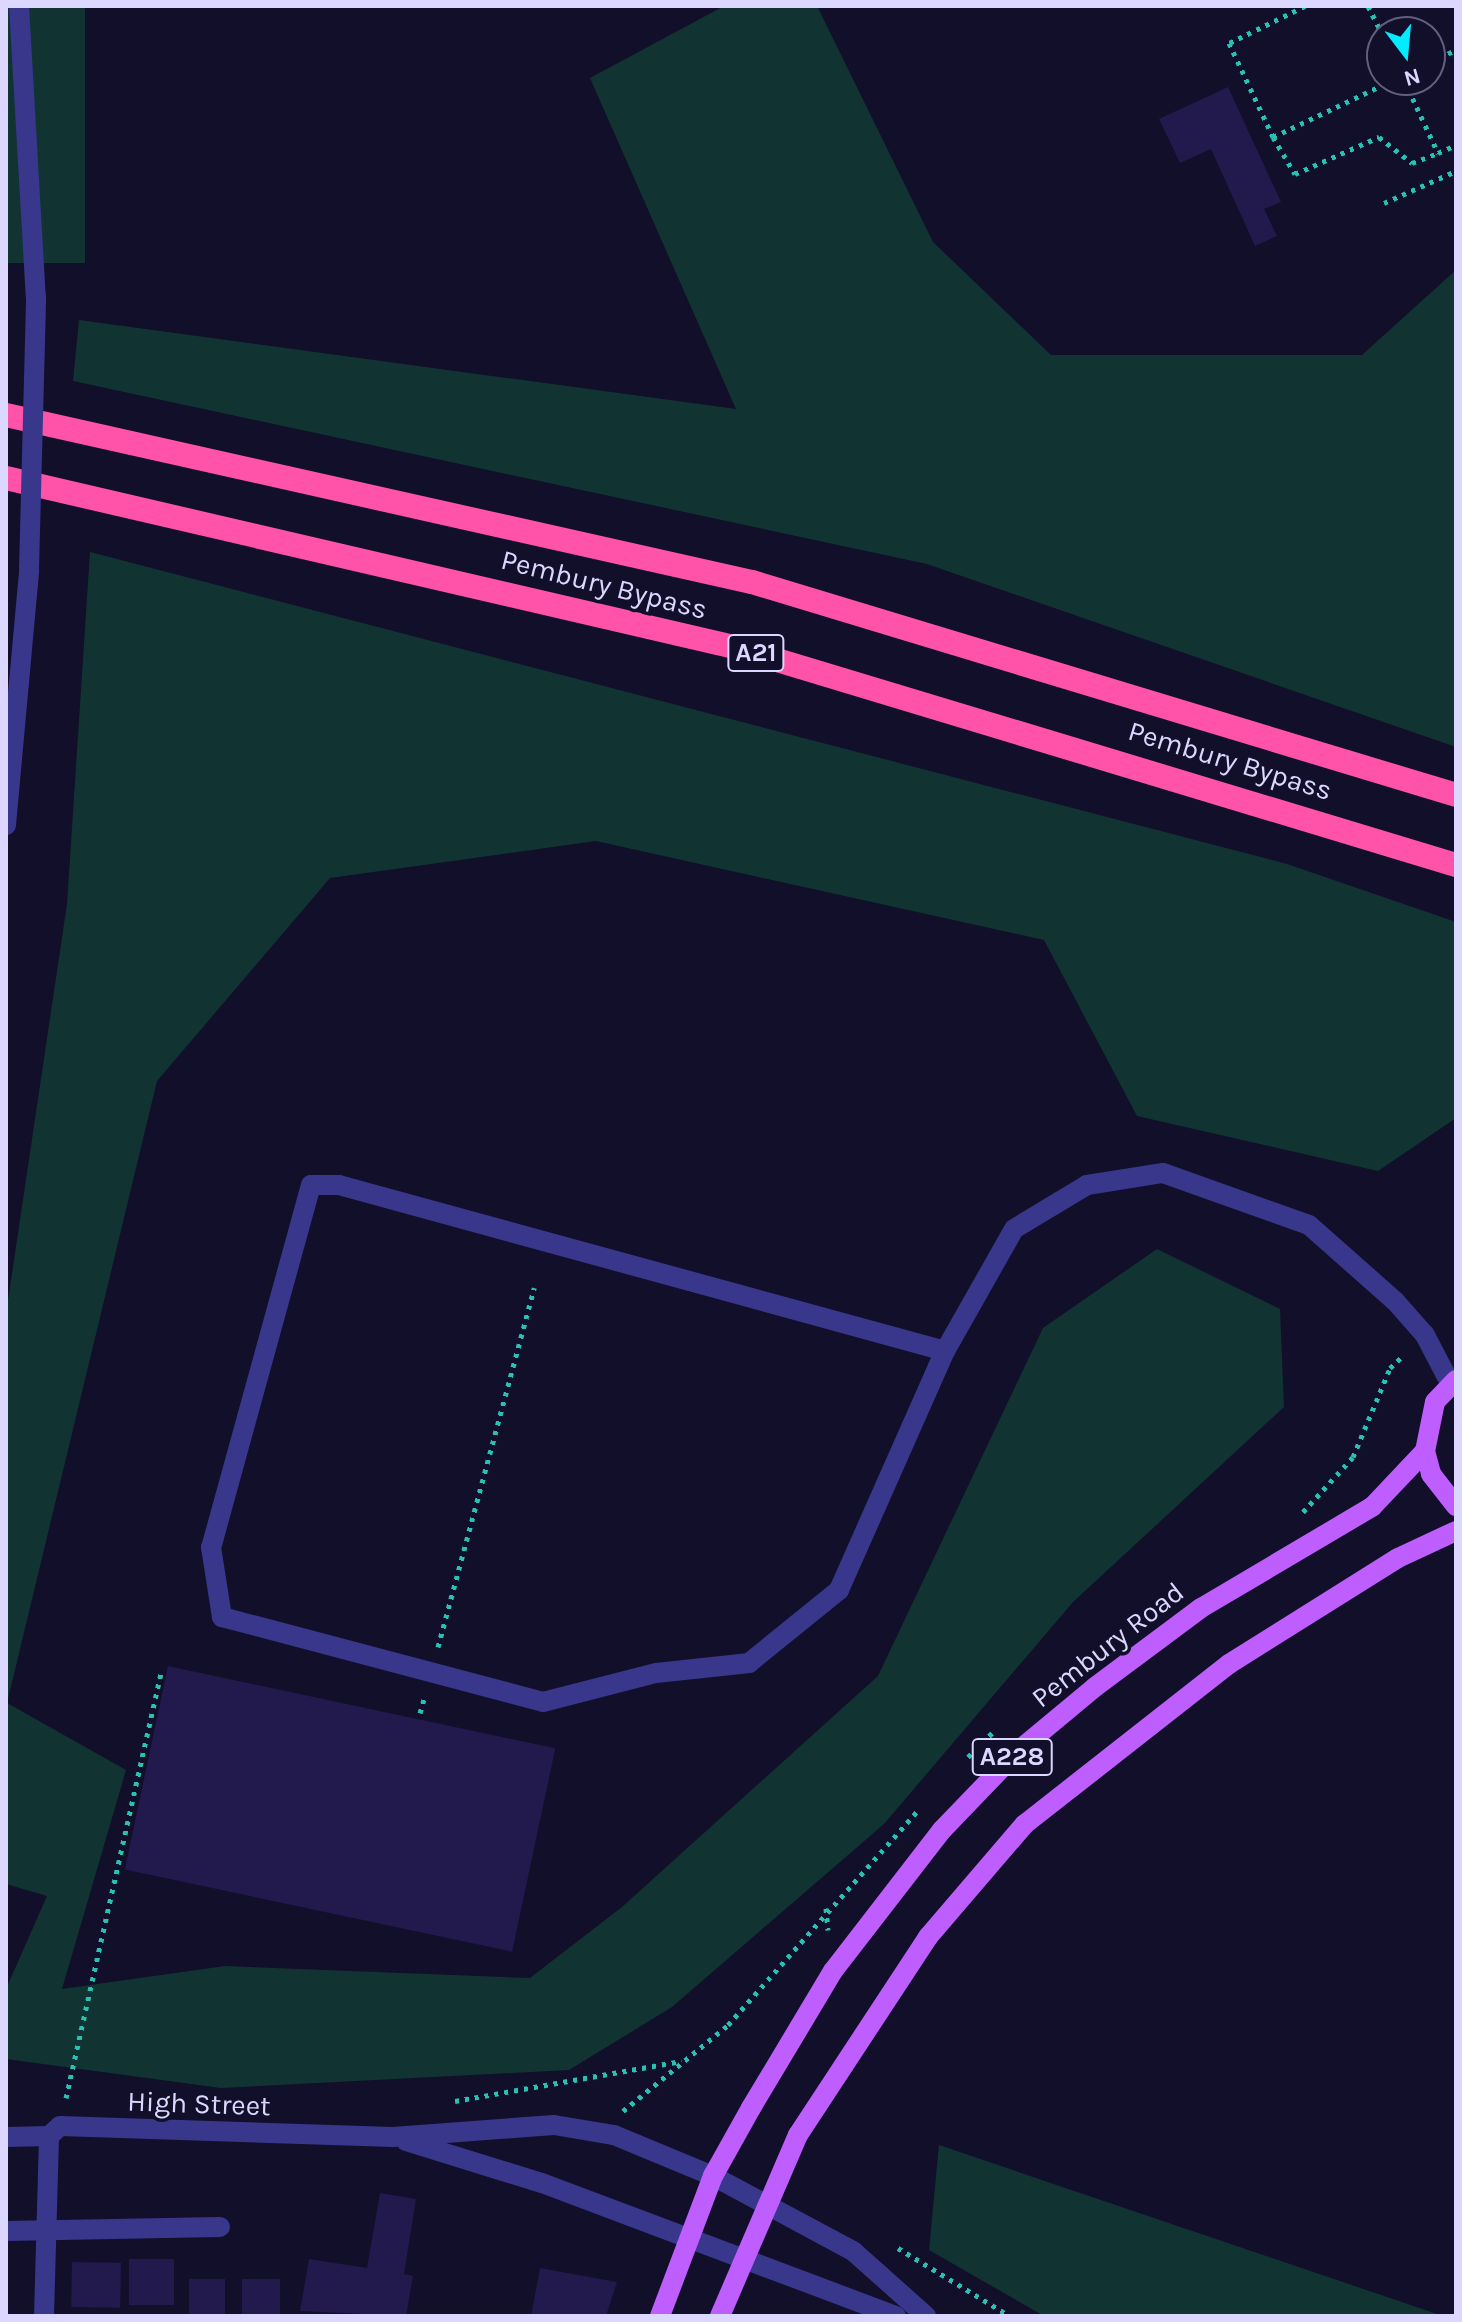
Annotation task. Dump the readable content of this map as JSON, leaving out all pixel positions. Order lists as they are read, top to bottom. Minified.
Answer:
{"streets":{"highway":["Pembury Bypass","A21"],"main road":["Pembury Road","A228"],"street":["High Street"]},"crossings":[["Pembury Road","A228"],["Pembury Road","High Street"],["A228","High Street"]],"north":"bottom"}
